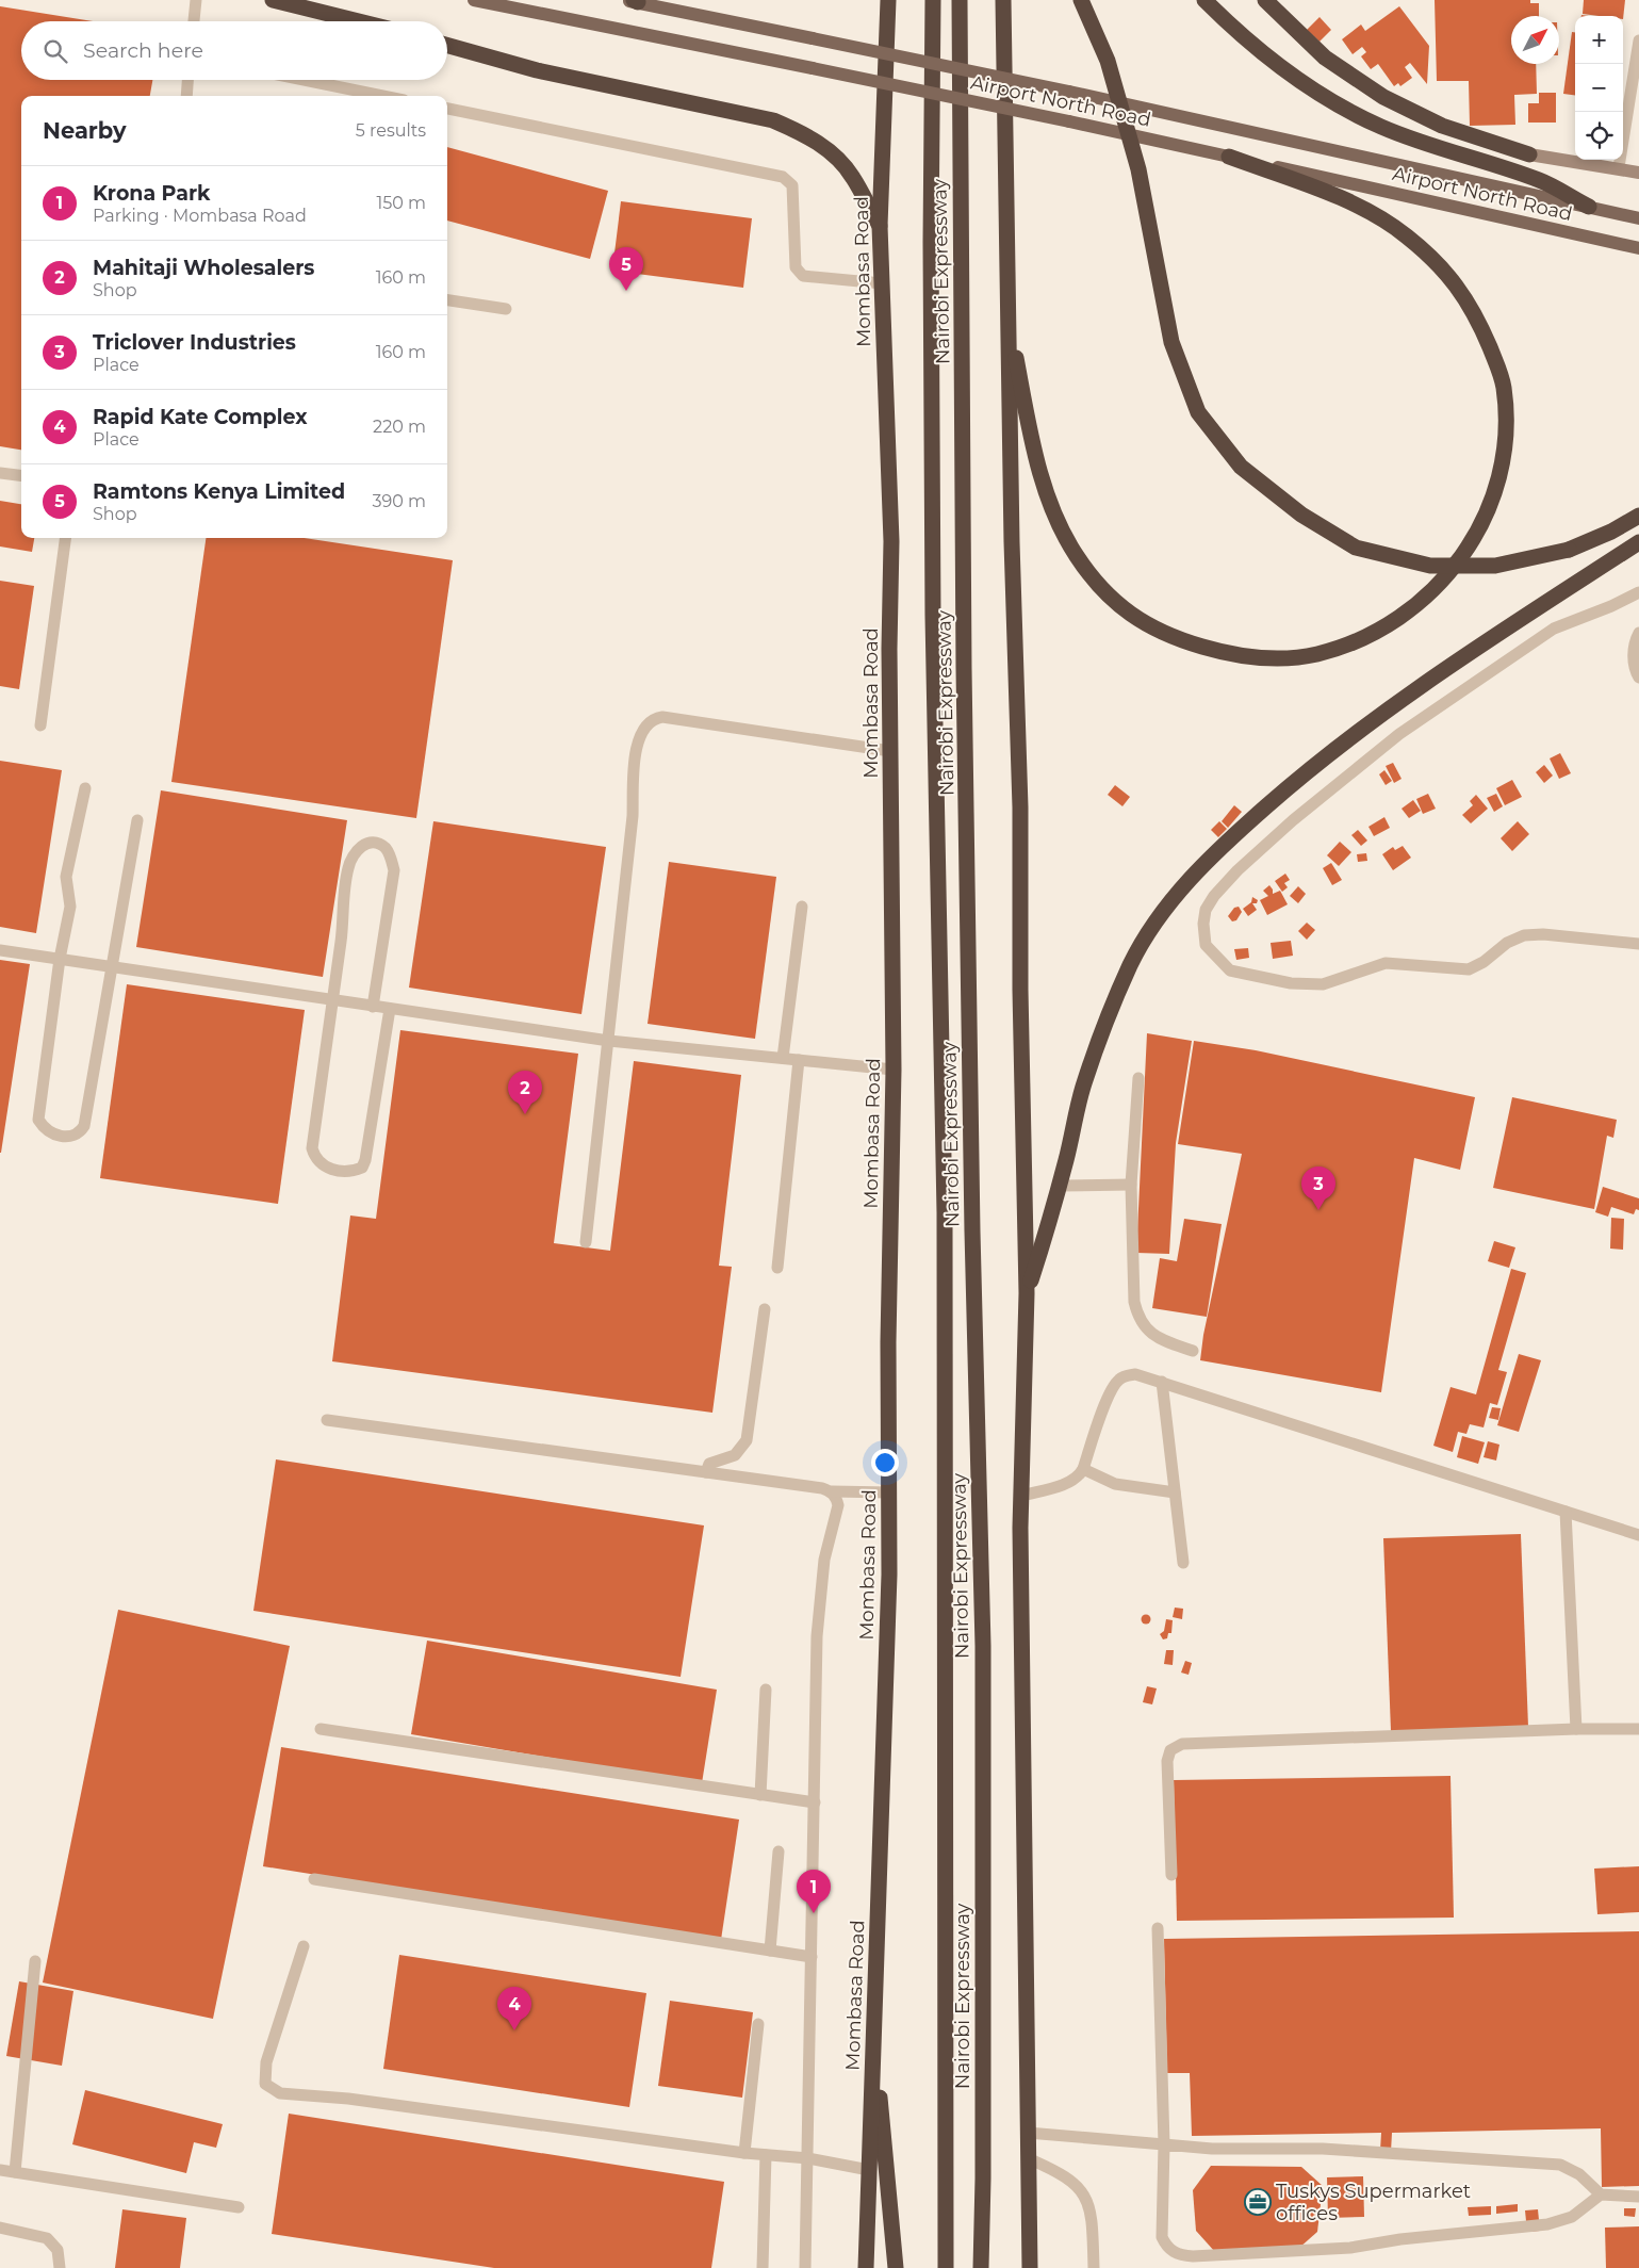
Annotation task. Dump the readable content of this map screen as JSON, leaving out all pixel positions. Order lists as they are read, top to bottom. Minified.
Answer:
{"streets":{"highway":["Mombasa Road","Nairobi Expressway"],"main road":["Airport North Road"]},"places":{"office":["Tuskys Supermarket offices"]},"north":"top right","page":{"map_buttons":["+","−"],"search":"Search here","heading":["Nearby","5 results"],"list":[{"mark":"1","name":"Krona Park","note":"Parking · Mombasa Road","value":"150 m"},{"mark":"2","name":"Mahitaji Wholesalers","note":"Shop","value":"160 m"},{"mark":"3","name":"Triclover Industries","note":"Place","value":"160 m"},{"mark":"4","name":"Rapid Kate Complex","note":"Place","value":"220 m"},{"mark":"5","name":"Ramtons Kenya Limited","note":"Shop","value":"390 m"}],"pins":["5","2","3","1","4"]}}
